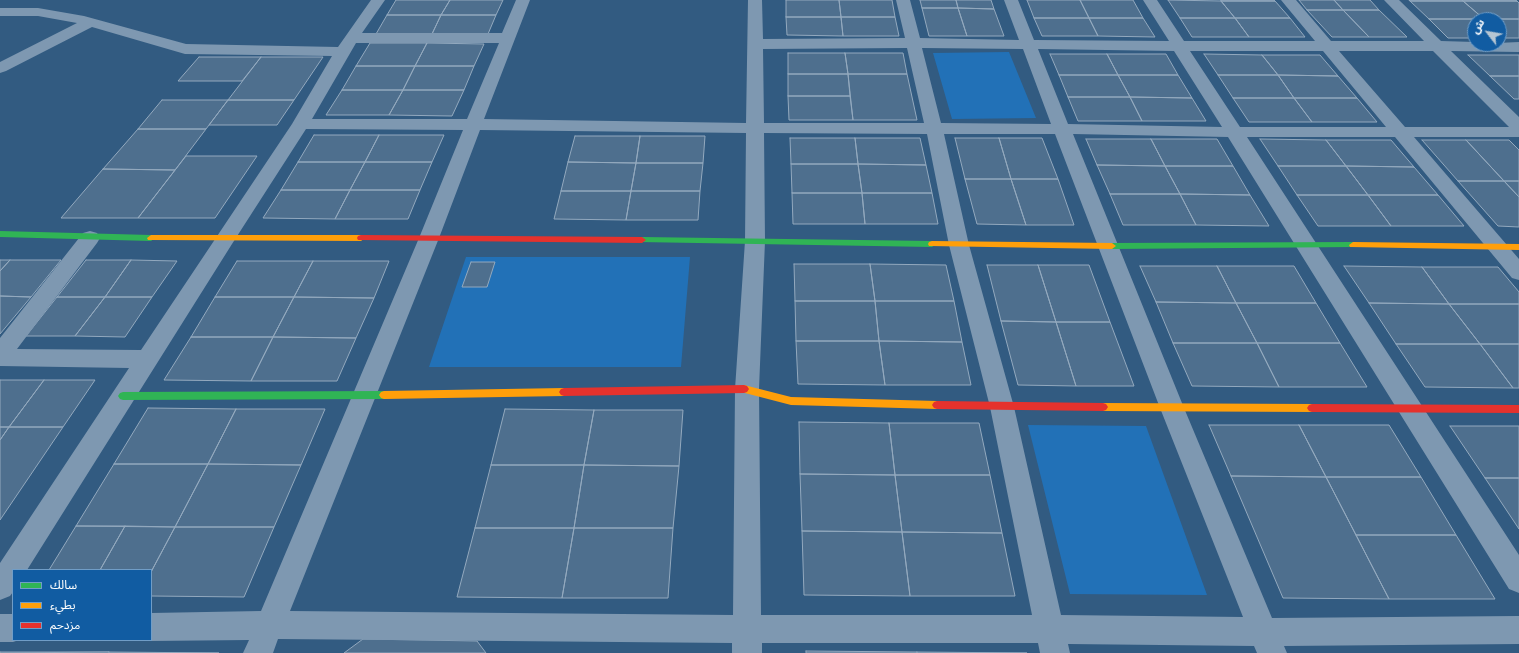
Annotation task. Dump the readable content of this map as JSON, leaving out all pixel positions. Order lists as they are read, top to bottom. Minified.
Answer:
{"legend":["سالك","بطيء","مزدحم"],"north":"top left"}
